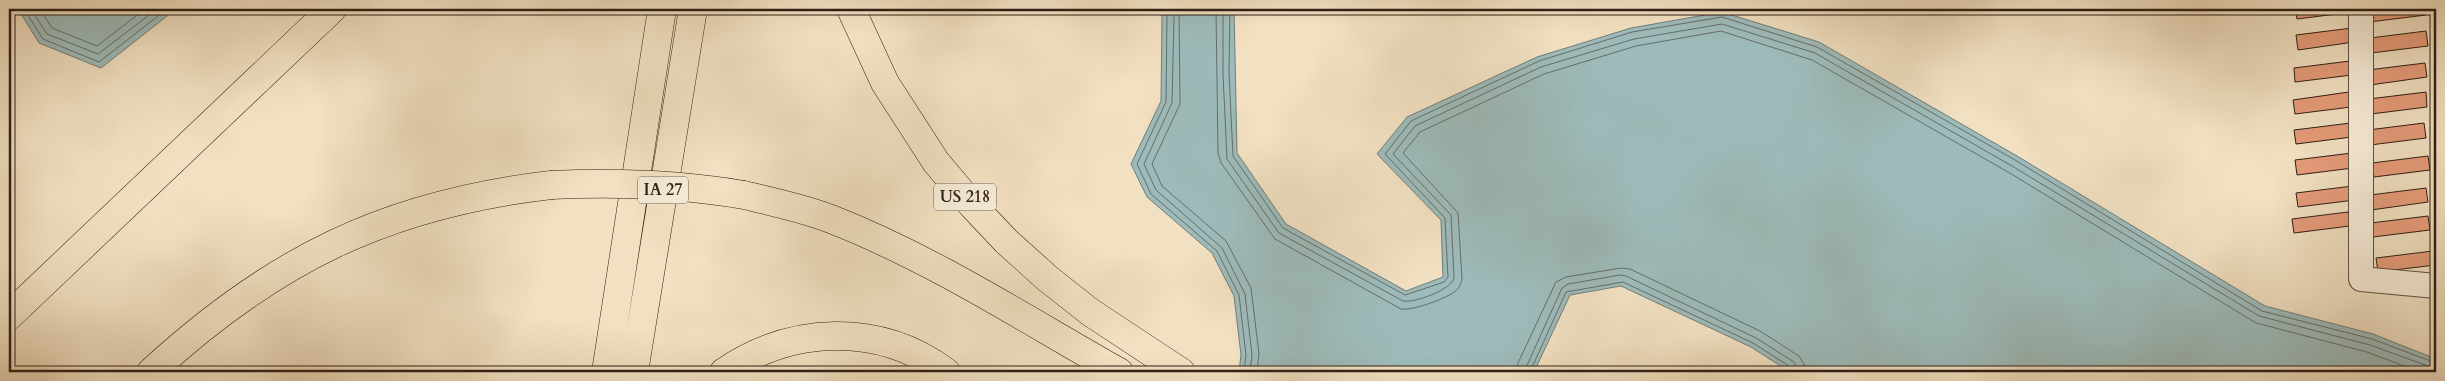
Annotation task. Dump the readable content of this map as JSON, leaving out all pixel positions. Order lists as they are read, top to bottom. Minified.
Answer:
{"streets":{"highway":["IA 27","US 218"]}}
